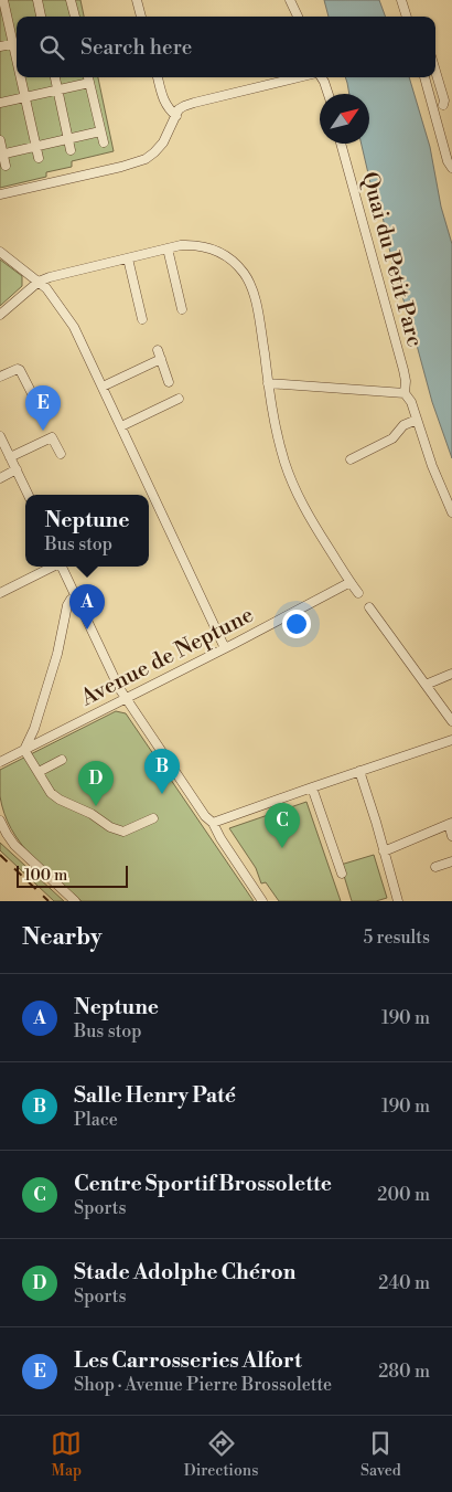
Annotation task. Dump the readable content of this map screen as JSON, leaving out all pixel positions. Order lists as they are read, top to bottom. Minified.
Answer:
{"streets":{"street":["Quai du Petit Parc","Avenue de Neptune"]},"scale_bar":"100 m","north":"top right","page":{"search":"Search here","pins":["E","A","B","D","C"],"popup":["Neptune","Bus stop"],"scale":"100 m","heading":["Nearby","5 results"],"list":[{"mark":"A","name":"Neptune","note":"Bus stop","value":"190 m"},{"mark":"B","name":"Salle Henry Paté","note":"Place","value":"190 m"},{"mark":"C","name":"Centre Sportif Brossolette","note":"Sports","value":"200 m"},{"mark":"D","name":"Stade Adolphe Chéron","note":"Sports","value":"240 m"},{"mark":"E","name":"Les Carrosseries Alfort","note":"Shop · Avenue Pierre Brossolette","value":"280 m"}],"nav":["Map","Directions","Saved"]}}
